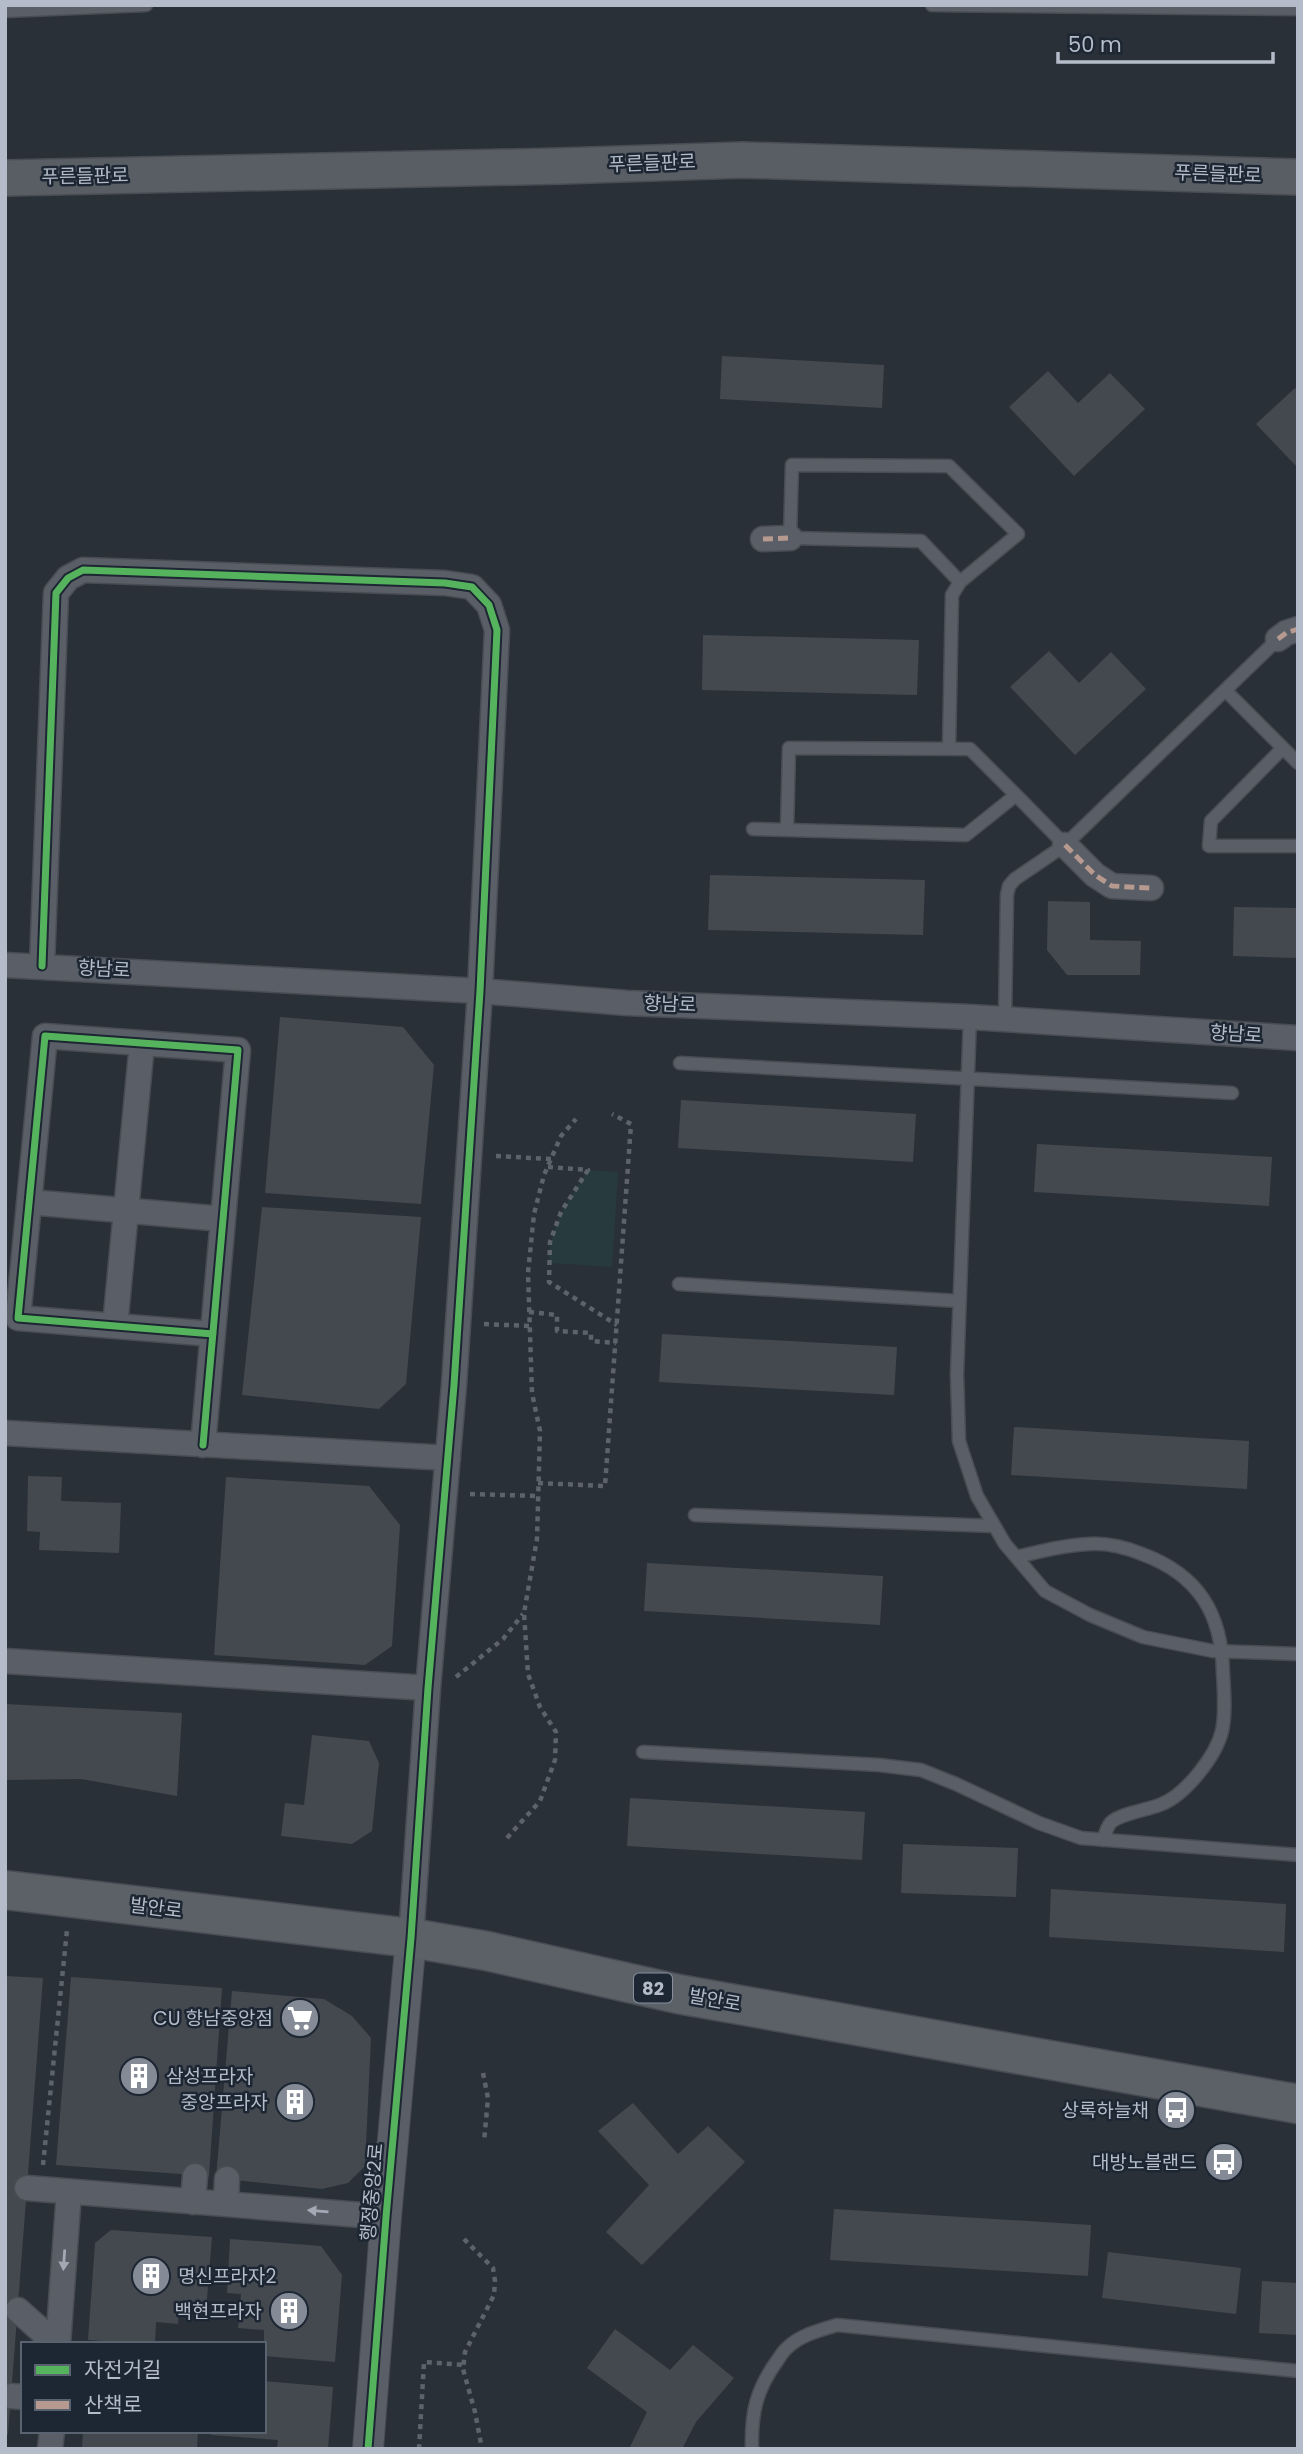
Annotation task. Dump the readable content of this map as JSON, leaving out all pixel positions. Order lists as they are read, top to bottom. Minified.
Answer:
{"streets":{"main road":["푸른들판로","발안로","82"],"street":["향남로","행정중앙2로"]},"crossings":[["발안로","행정중앙2로"]],"places":{"supermarket":["CU 향남중앙점"],"building":["삼성프라자","중앙프라자","명신프라자2","백현프라자"],"bus stop":["상록하늘채","대방노블랜드"]},"legend":["자전거길","산책로"],"scale_bar":"50 m"}
